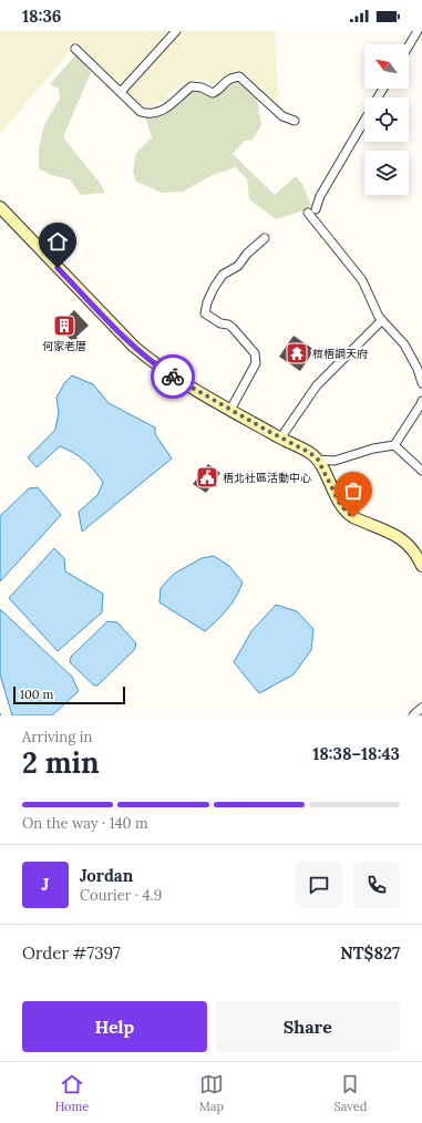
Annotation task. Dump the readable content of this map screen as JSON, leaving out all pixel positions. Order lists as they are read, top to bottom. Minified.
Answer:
{"places":{"building":["何家老厝"],"temple":["椬梧調天府"],"public building":["梧北社區活動中心"]},"scale_bar":"100 m","north":"top left","page":{"status":"18:36","scale":"100 m","heading":["2 min","Arriving in","18:38–18:43"],"panel":["Jordan","Courier · 4.9","Order #7397","NT$827"],"bar":"On the way · 140 m","round":"J","buttons":["Help","Share"],"tabs":["Home","Map","Saved"]}}
